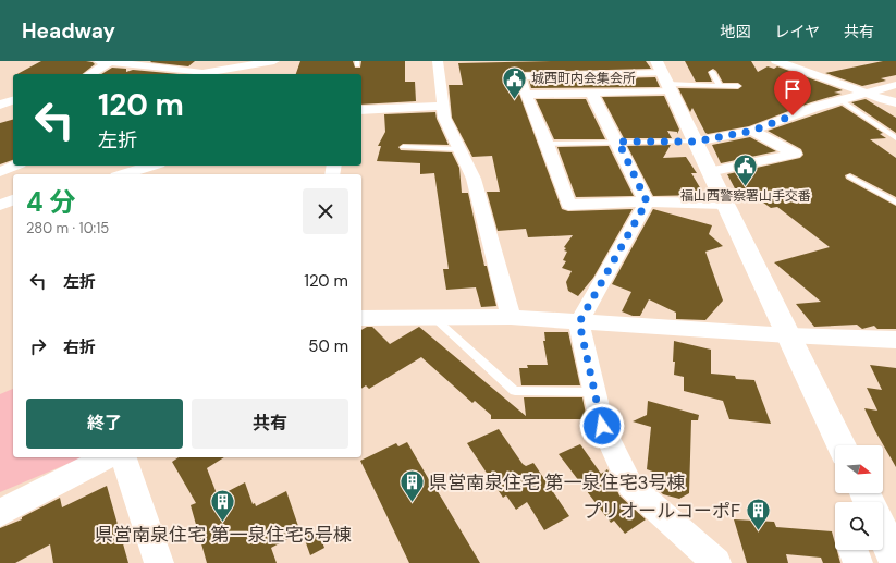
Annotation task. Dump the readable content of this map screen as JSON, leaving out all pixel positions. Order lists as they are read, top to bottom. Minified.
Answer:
{"places":{"public building":["城西町内会集会所","福山西警察署山手交番"],"building":["県営南泉住宅 第一泉住宅3号棟","県営南泉住宅 第一泉住宅5号棟","プリオールコーポF"]},"north":"right","page":{"header":"Headway","nav":["地図","レイヤ","共有"],"turn":["120 m","左折"],"heading":["4 分","280 m · 10:15"],"list":[{"name":"左折","value":"120 m"},{"name":"右折","value":"50 m"}],"buttons":["終了","共有"]}}
